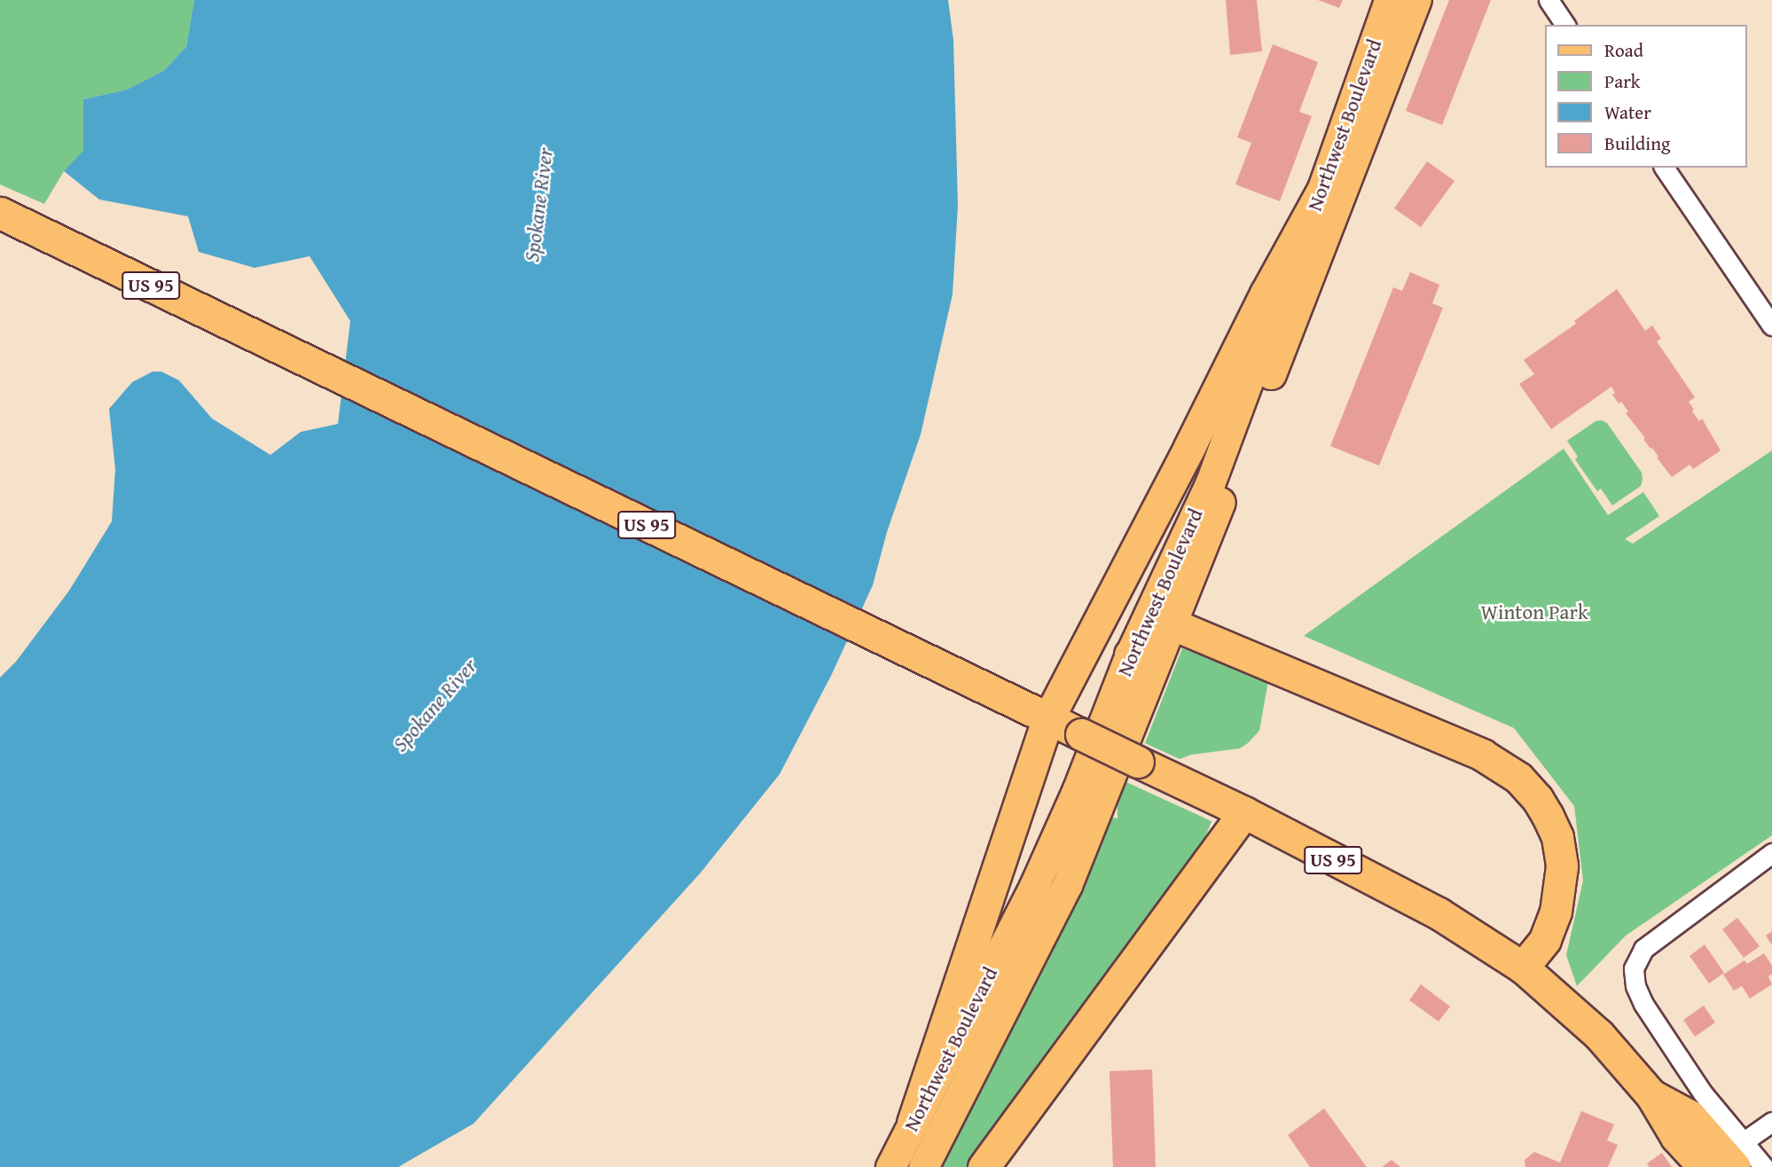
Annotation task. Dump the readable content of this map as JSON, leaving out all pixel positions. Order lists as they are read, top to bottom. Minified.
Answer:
{"streets":{"highway":["US 95"],"main road":["Northwest Boulevard"]},"water":["Spokane River"],"parks":["Winton Park"],"legend":["Road","Park","Water","Building"]}
